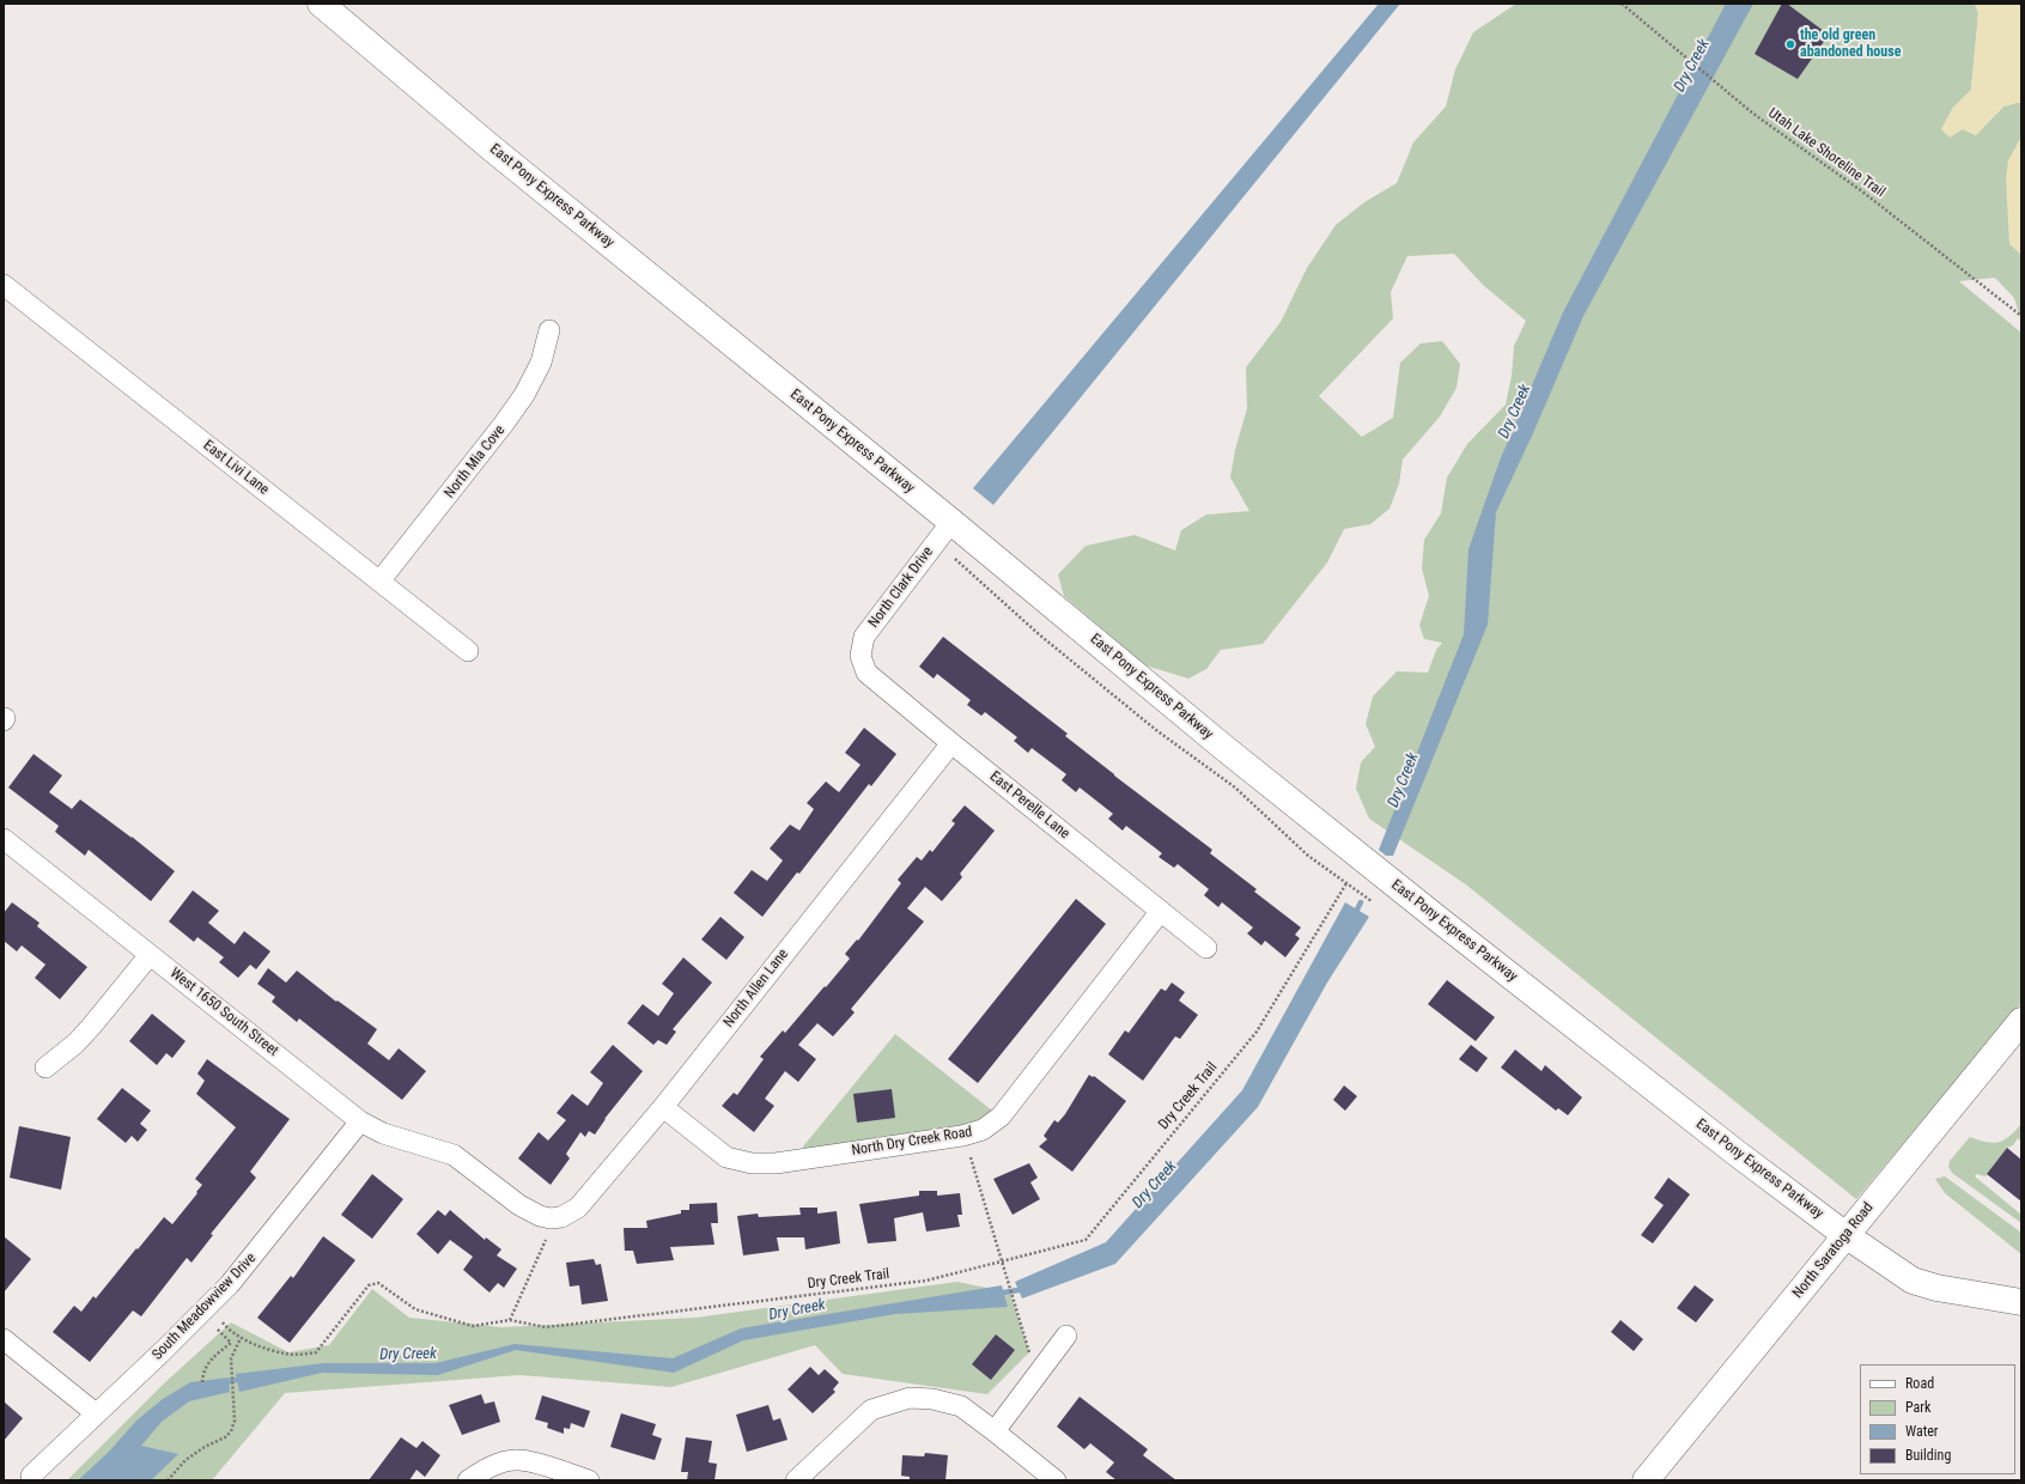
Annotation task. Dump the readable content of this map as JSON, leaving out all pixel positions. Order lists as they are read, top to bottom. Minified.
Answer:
{"streets":{"street":["East Pony Express Parkway","North Mia Cove","East Livi Lane","North Clark Drive","East Perelle Lane","North Allen Lane","West 1650 South Street","North Dry Creek Road","North Saratoga Road","South Meadowview Drive"],"path":["Utah Lake Shoreline Trail","Dry Creek Trail"]},"crossings":[["East Pony Express Parkway","North Clark Drive"],["East Pony Express Parkway","North Saratoga Road"],["North Mia Cove","East Livi Lane"],["North Clark Drive","East Perelle Lane"],["East Perelle Lane","North Allen Lane"],["East Perelle Lane","North Dry Creek Road"],["North Allen Lane","West 1650 South Street"],["North Allen Lane","North Dry Creek Road"],["West 1650 South Street","South Meadowview Drive"]],"water":["Dry Creek"],"places":["the old green abandoned house"],"legend":["Road","Park","Water","Building"]}
